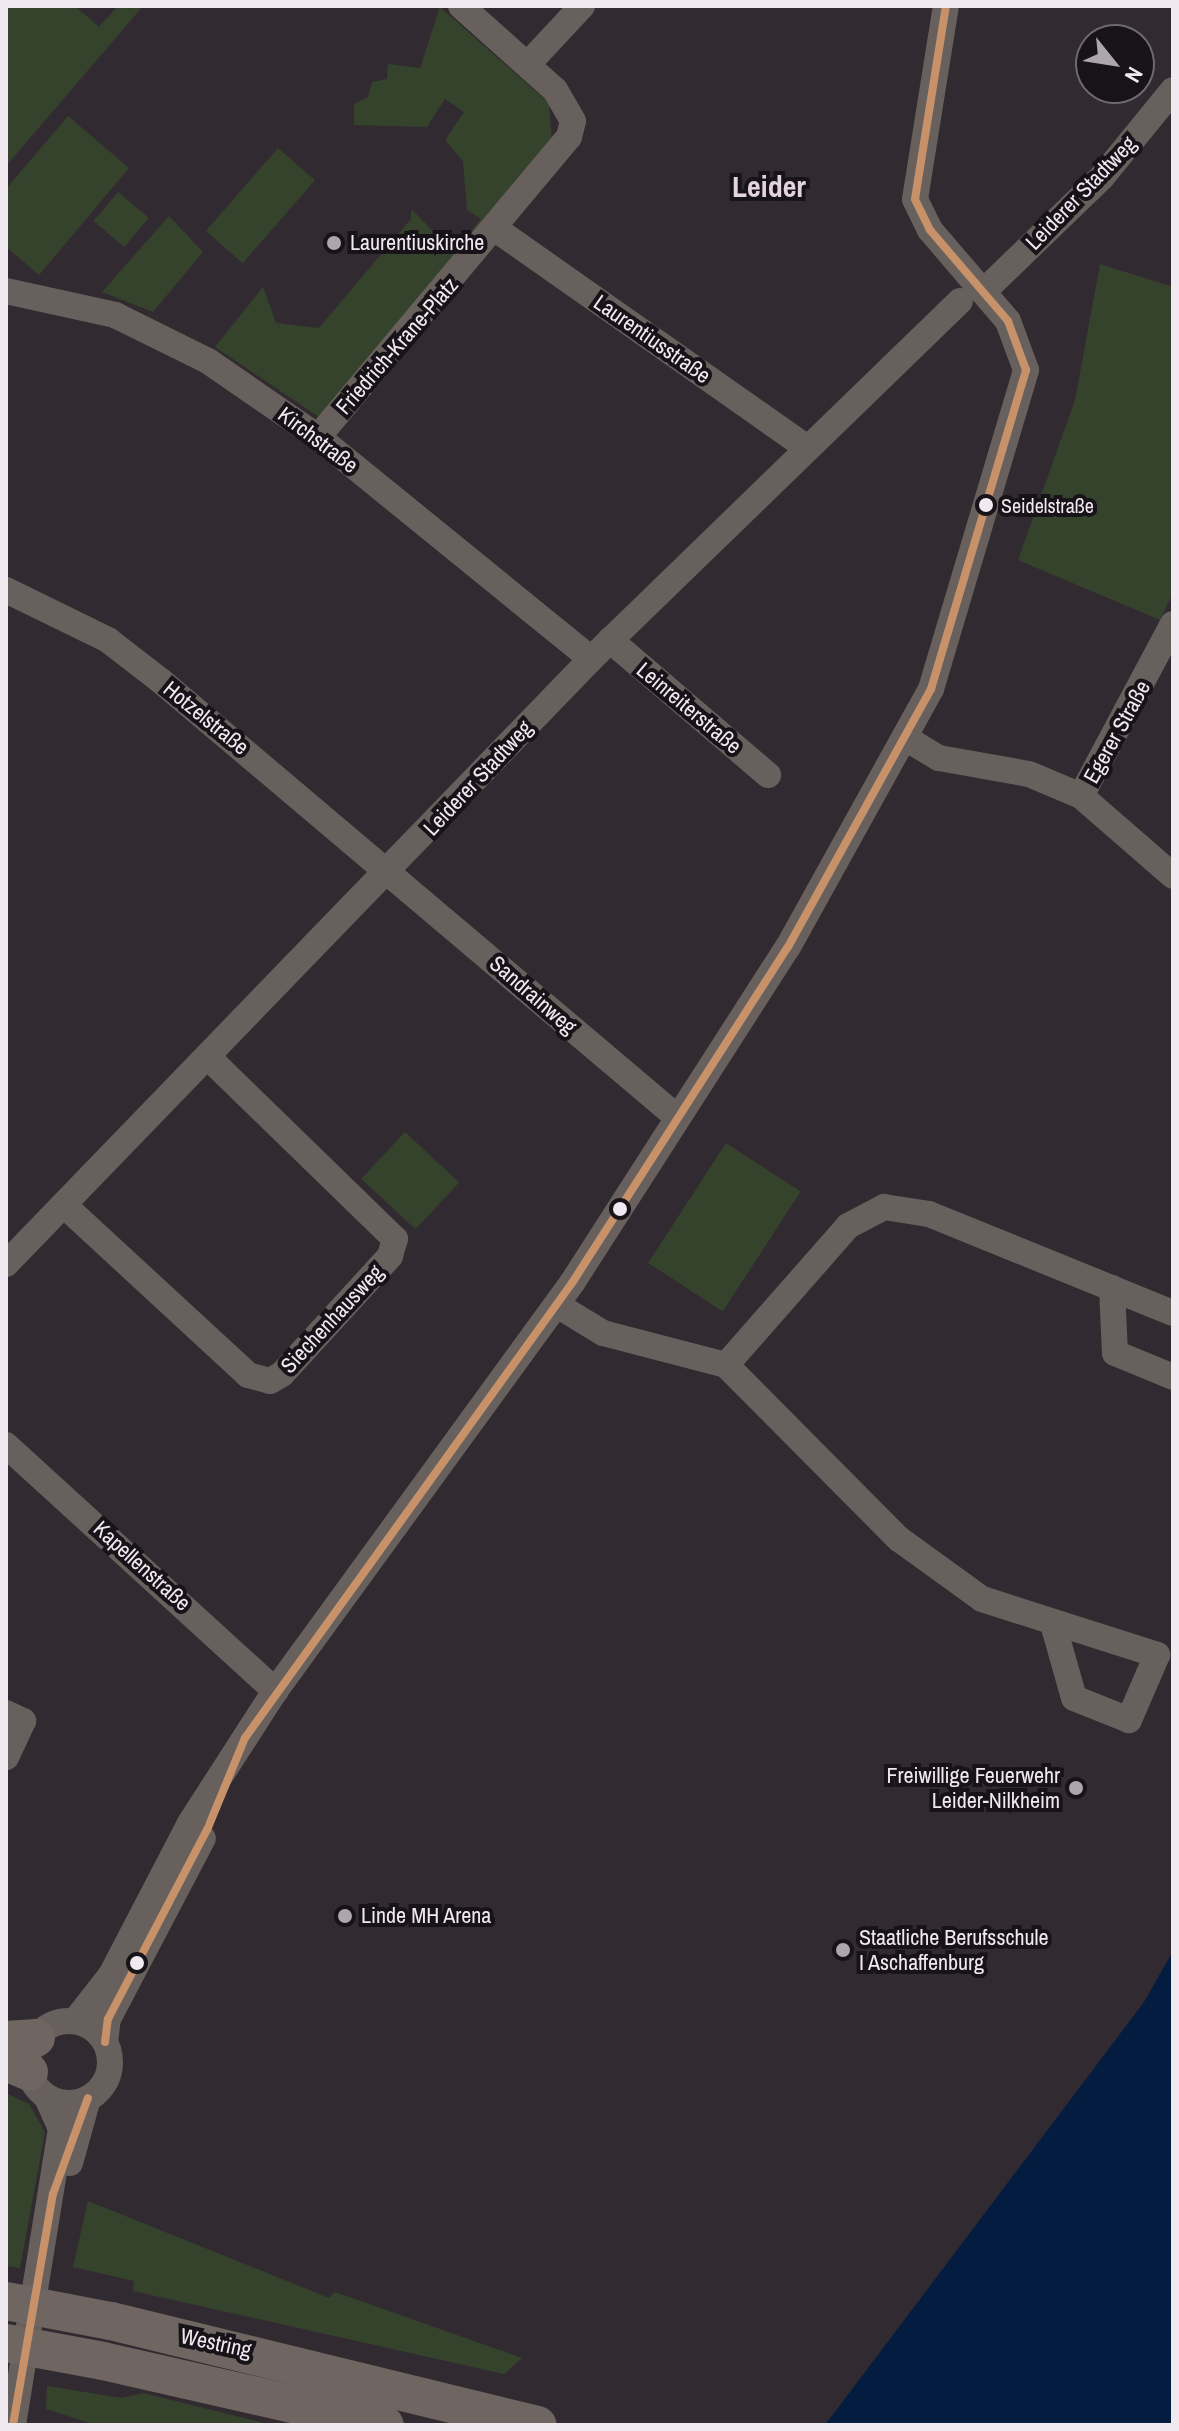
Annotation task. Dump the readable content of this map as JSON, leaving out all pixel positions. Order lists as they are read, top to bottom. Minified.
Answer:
{"streets":{"highway":["Westring"],"street":["Leiderer Stadtweg","Laurentiusstraße","Friedrich-Krane-Platz","Kirchstraße","Leinreiterstraße","Hotzelstraße","Egerer Straße","Sandrainweg","Siechenhausweg","Kapellenstraße"]},"crossings":[["Leiderer Stadtweg","Laurentiusstraße"],["Leiderer Stadtweg","Kirchstraße"],["Leiderer Stadtweg","Leinreiterstraße"],["Leiderer Stadtweg","Hotzelstraße"],["Leiderer Stadtweg","Sandrainweg"],["Leiderer Stadtweg","Siechenhausweg"],["Laurentiusstraße","Friedrich-Krane-Platz"],["Friedrich-Krane-Platz","Kirchstraße"],["Hotzelstraße","Sandrainweg"]],"districts":["Leider"],"places":["Laurentiuskirche","Seidelstraße","Freiwillige Feuerwehr Leider-Nilkheim","Linde MH Arena","Staatliche Berufsschule I Aschaffenburg"],"north":"bottom right"}
